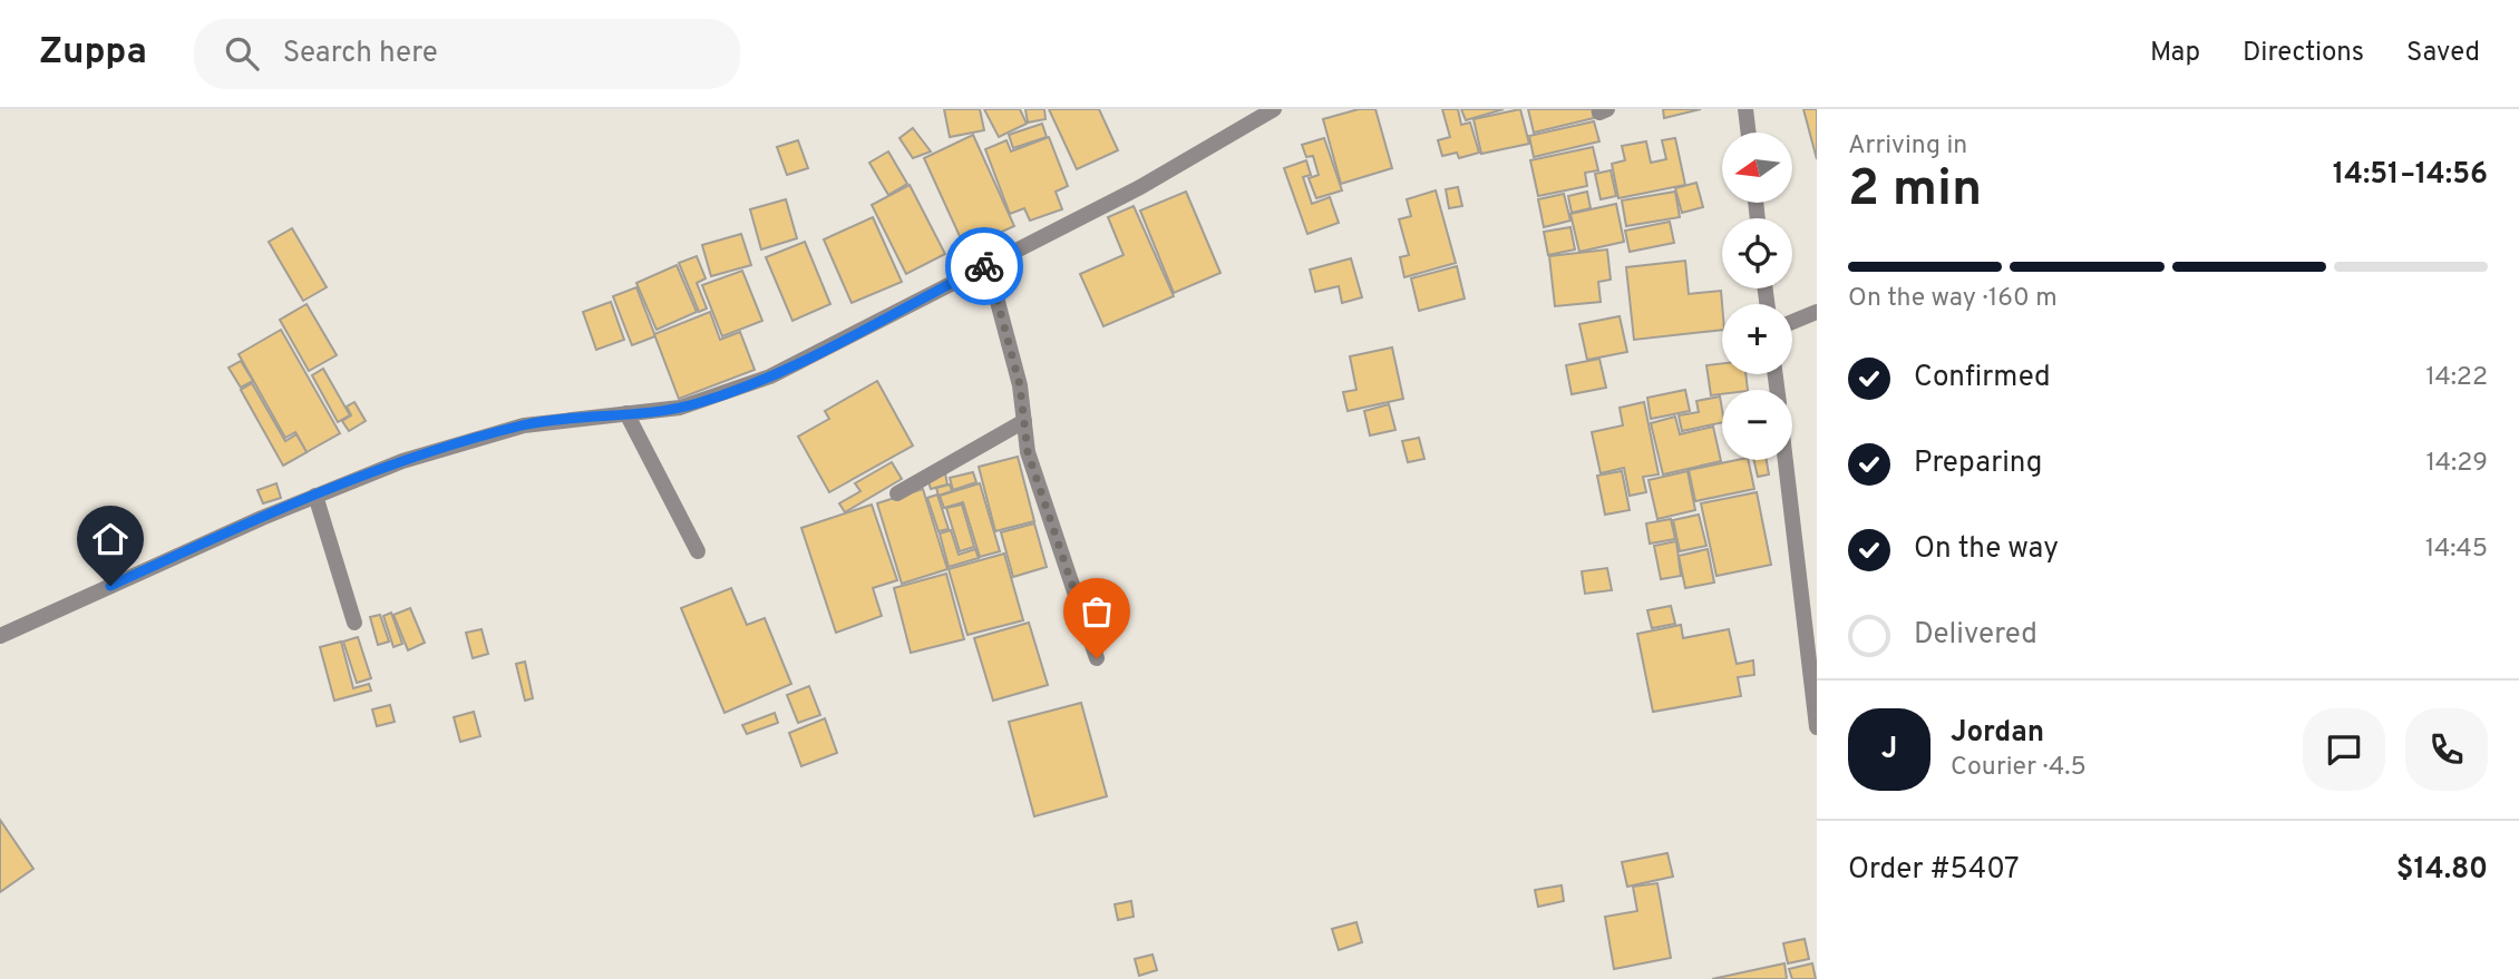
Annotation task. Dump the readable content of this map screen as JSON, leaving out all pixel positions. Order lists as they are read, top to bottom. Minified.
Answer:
{"north":"left","page":{"header":"Zuppa","search":"Search here","nav":["Map","Directions","Saved"],"heading":["2 min","Arriving in","14:51–14:56"],"panel":["Jordan","Courier · 4.5","Order #5407","$14.80"],"map_buttons":["+","−"],"bar":"On the way · 160 m","list":[["Confirmed","14:22"],["Preparing","14:29"],["On the way","14:45"],"Delivered"],"round":"J"}}
